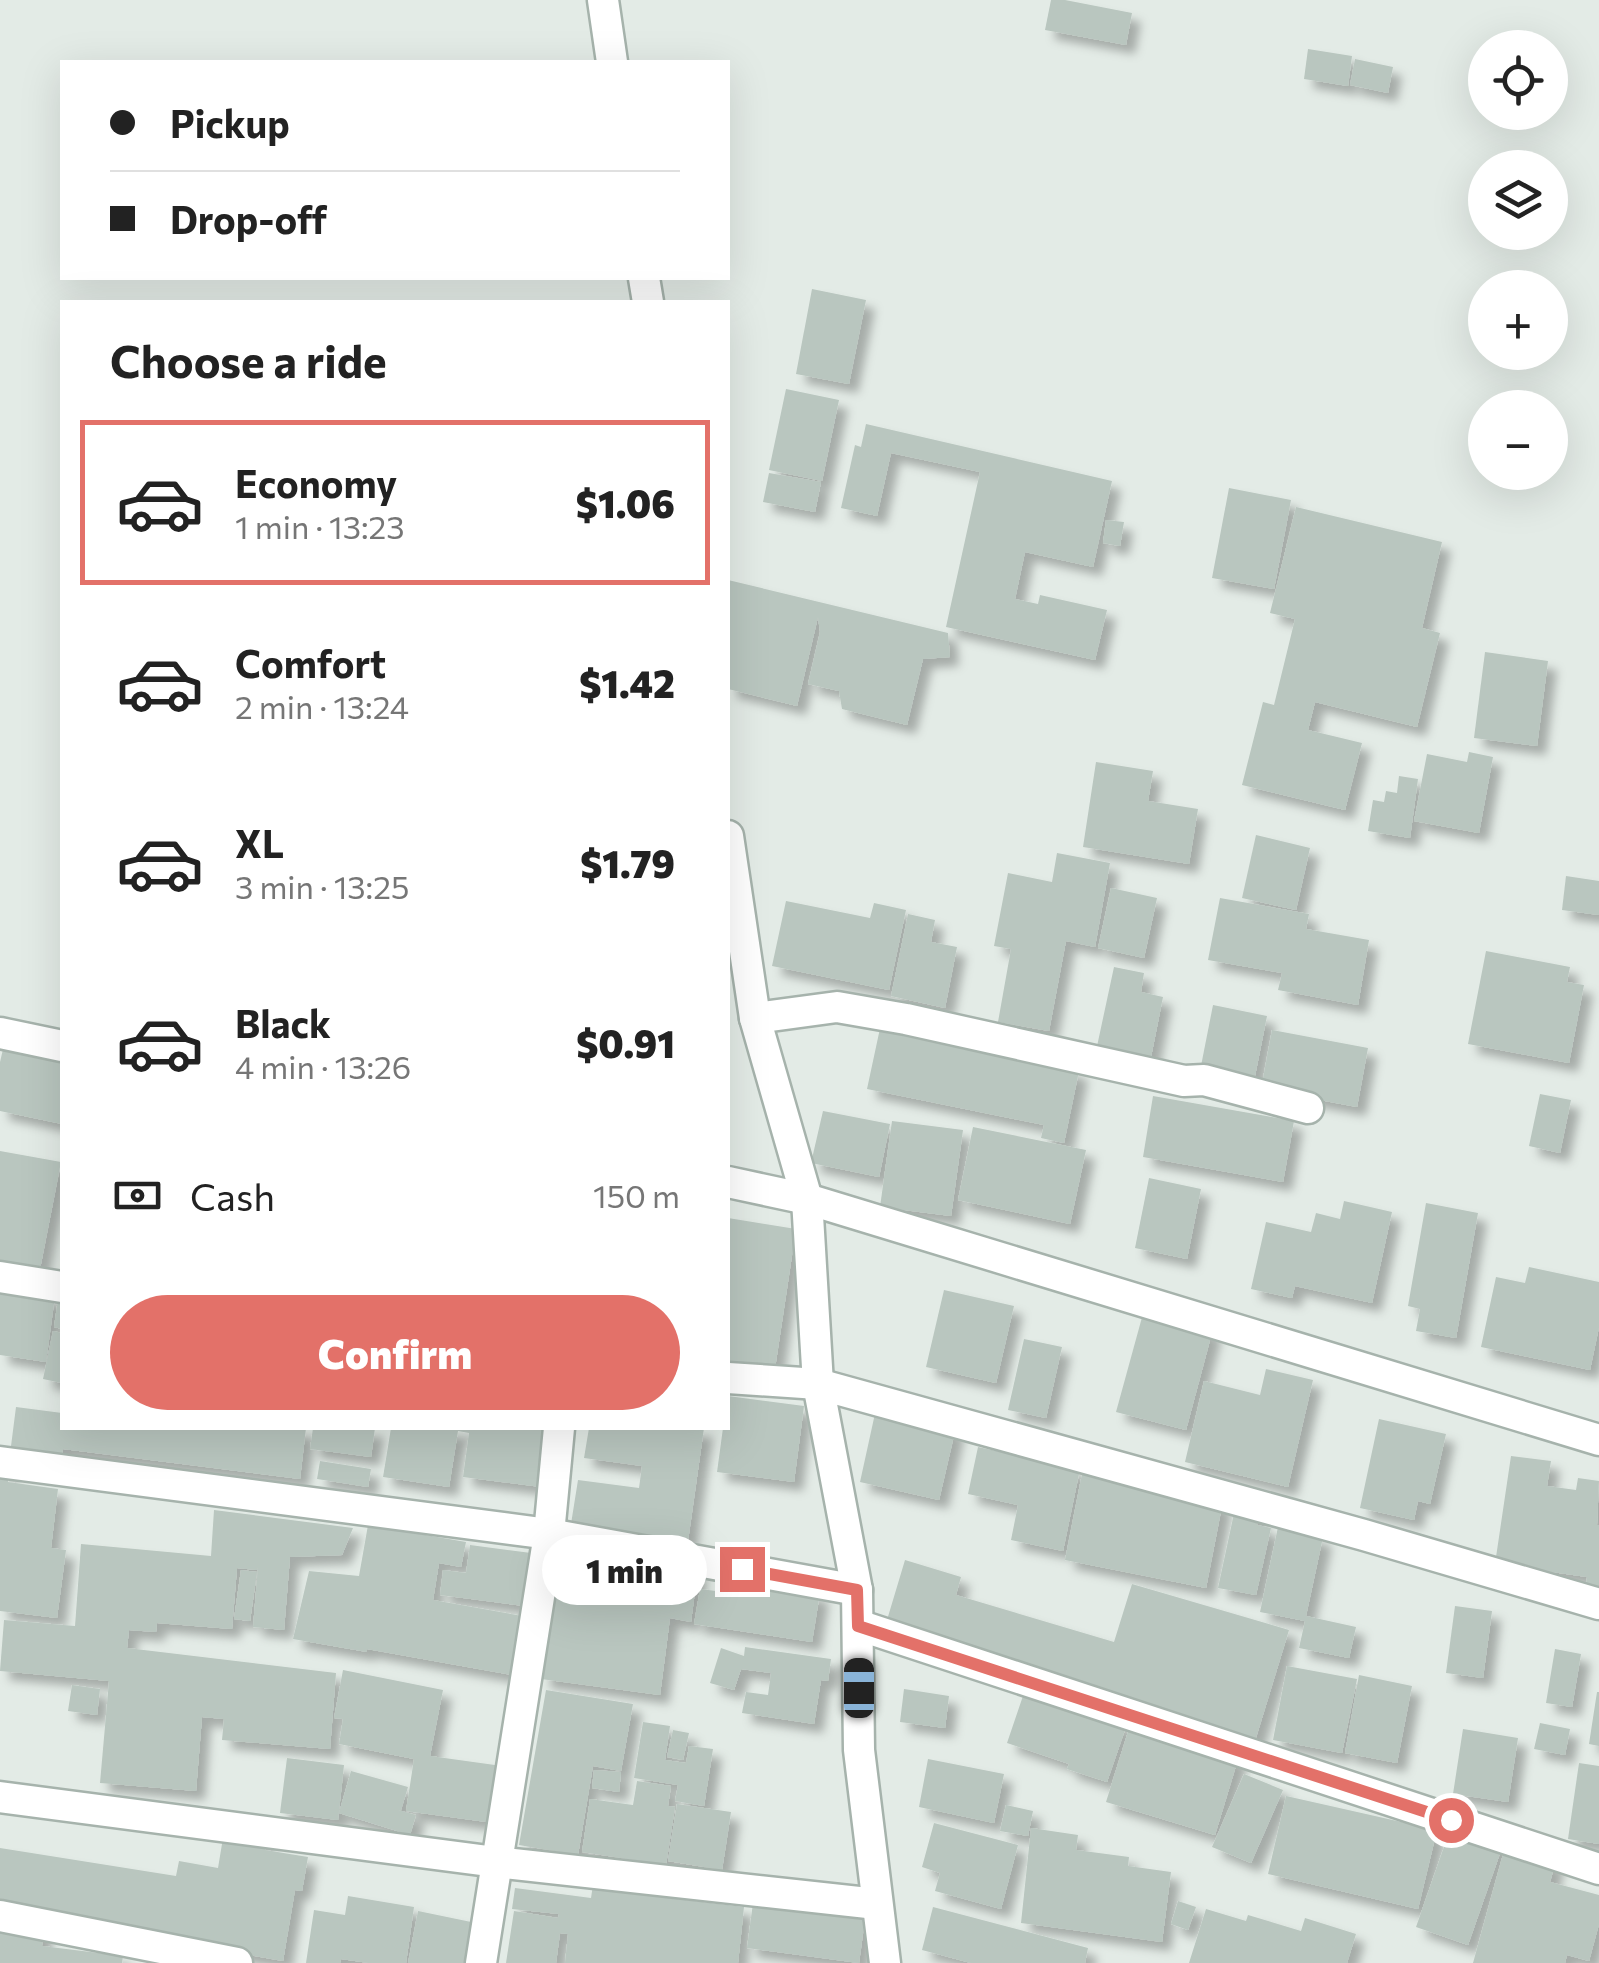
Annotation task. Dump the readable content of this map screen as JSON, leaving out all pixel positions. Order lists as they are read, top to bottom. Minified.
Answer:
{"page":{"map_buttons":["+","−"],"banner":["Pickup","Drop-off"],"heading":"Choose a ride","list":[{"name":"Economy","note":"1 min · 13:23","value":"$1.06"},{"name":"Comfort","note":"2 min · 13:24","value":"$1.42"},{"name":"XL","note":"3 min · 13:25","value":"$1.79"},{"name":"Black","note":"4 min · 13:26","value":"$0.91"}],"pay":["Cash","150 m"],"buttons":"Confirm","bubble":"1 min"}}
